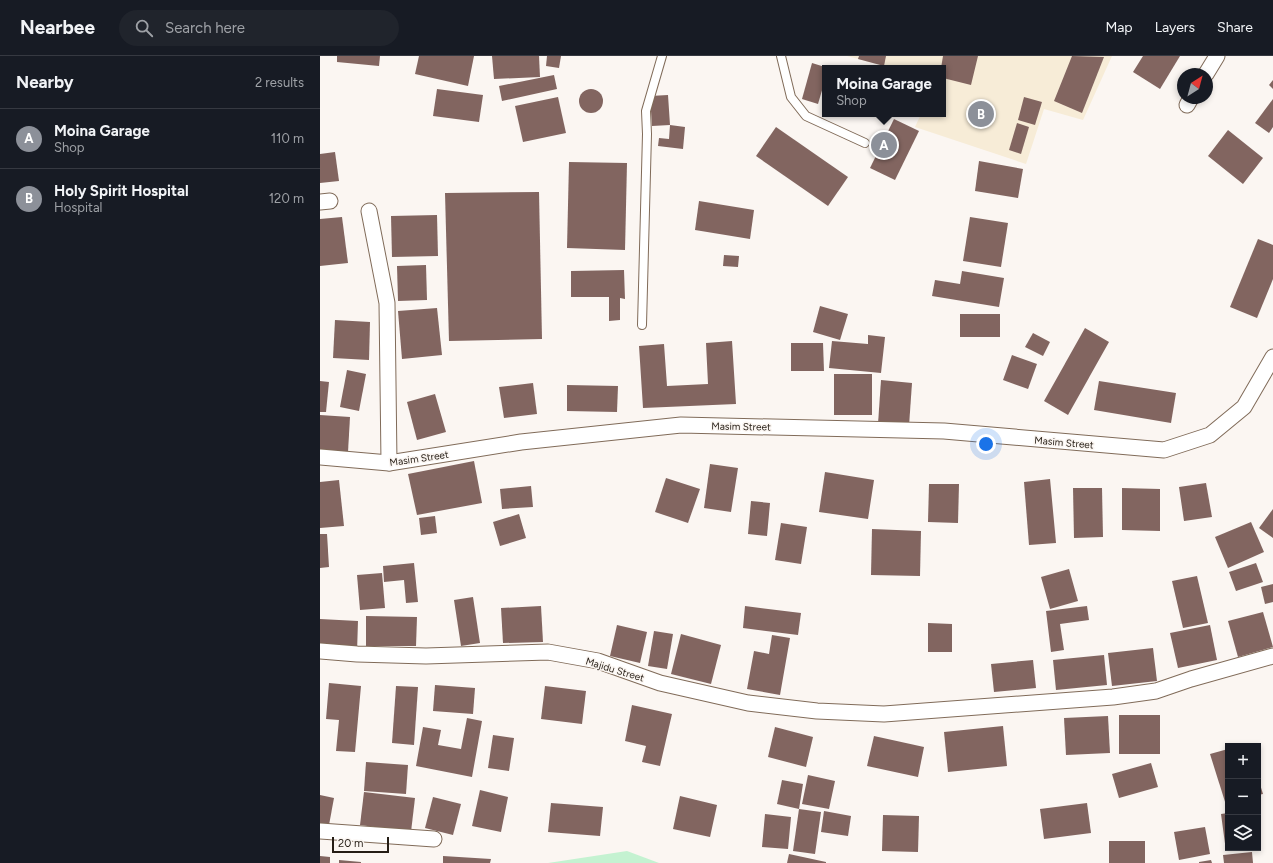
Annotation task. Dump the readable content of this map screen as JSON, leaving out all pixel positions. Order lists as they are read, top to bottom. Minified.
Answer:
{"streets":{"street":["Masim Street","Majidu Street"]},"scale_bar":"20 m","north":"top right","page":{"header":"Nearbee","search":"Search here","nav":["Map","Layers","Share"],"heading":["Nearby","2 results"],"popup":["Moina Garage","Shop"],"pins":["B","A"],"list":[{"mark":"A","name":"Moina Garage","note":"Shop","value":"110 m"},{"mark":"B","name":"Holy Spirit Hospital","note":"Hospital","value":"120 m"}],"map_buttons":["+","−"],"scale":"20 m"}}
